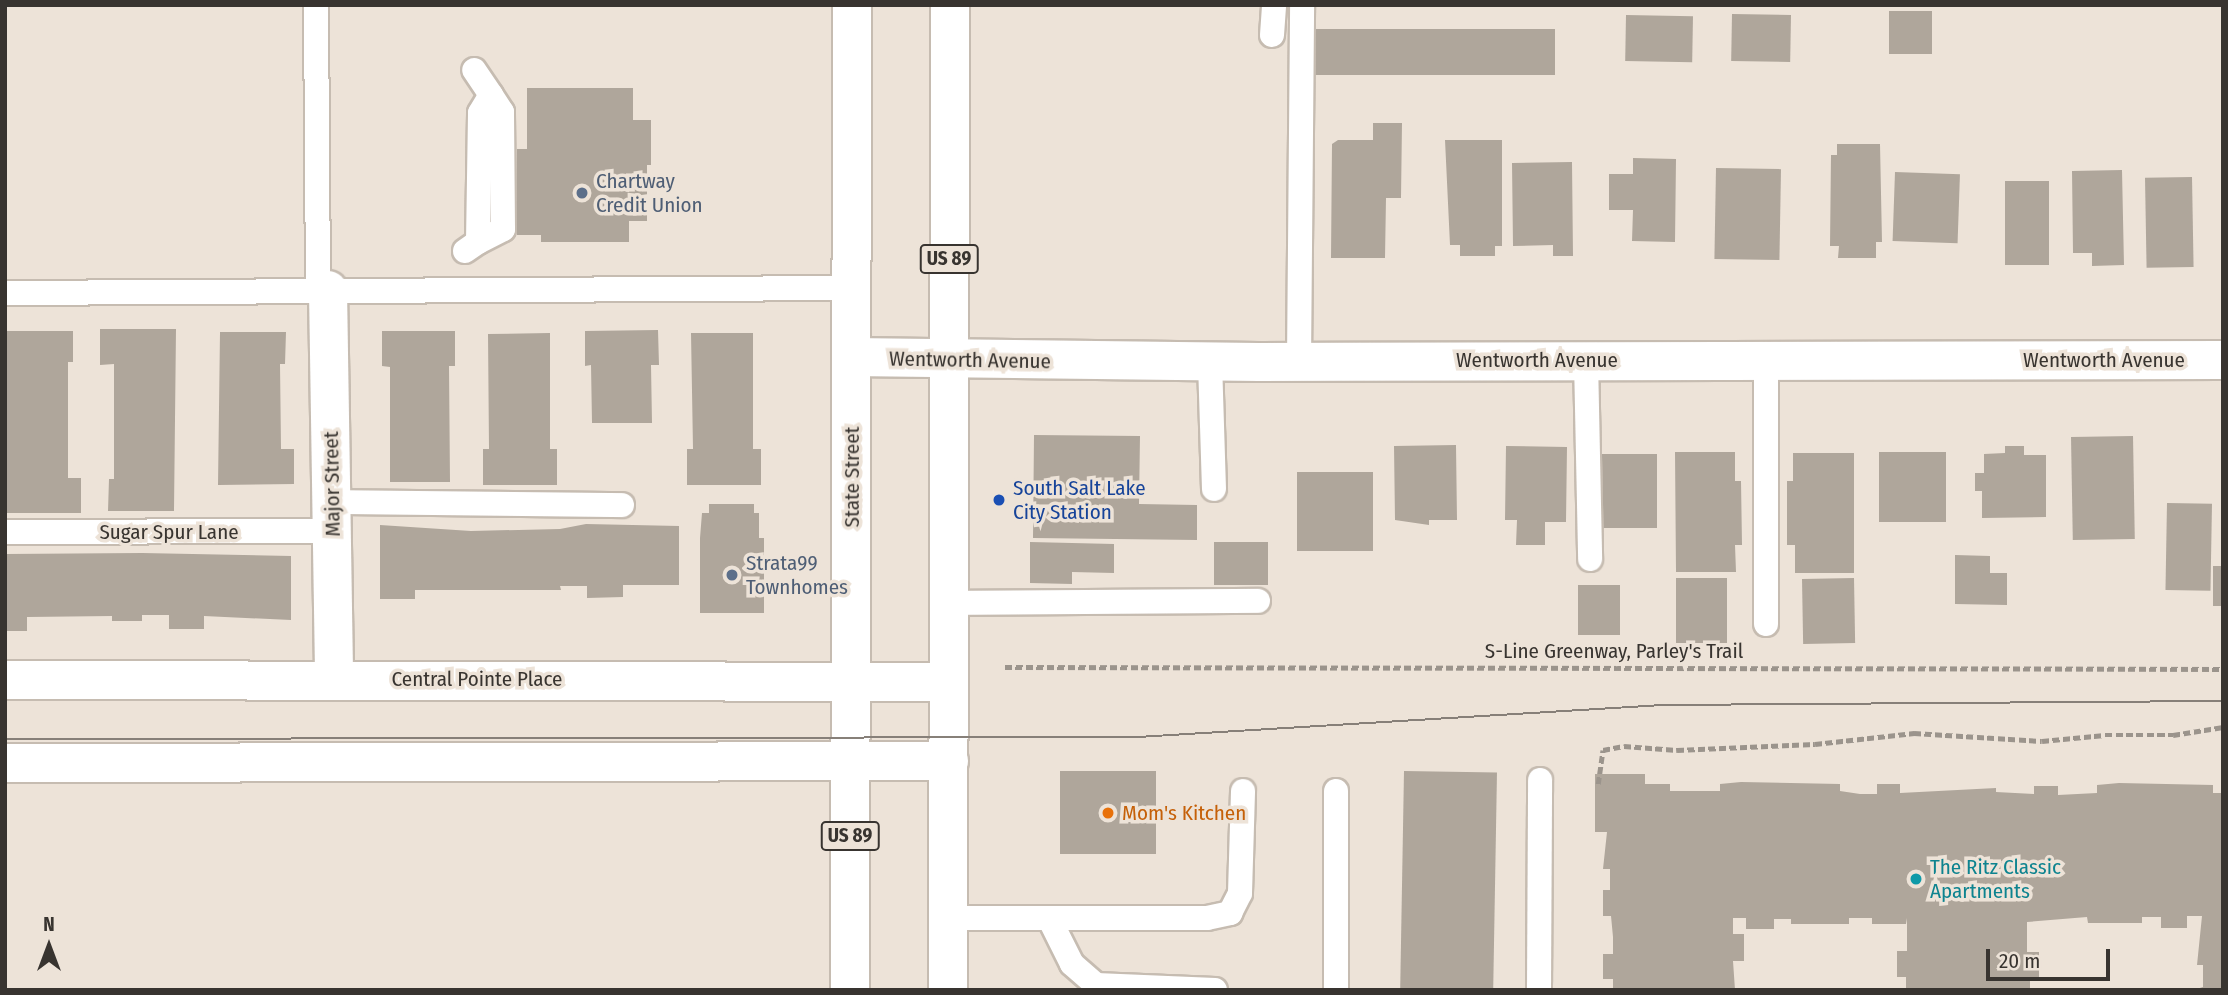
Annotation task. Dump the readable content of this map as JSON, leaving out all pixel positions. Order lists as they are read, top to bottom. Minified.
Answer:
{"streets":{"street":["US 89","Wentworth Avenue","State Street","Major Street","Central Pointe Place"],"lane":["Sugar Spur Lane"],"path":["S-Line Greenway, Parley's Trail"]},"crossings":[["US 89","Wentworth Avenue"],["US 89","Central Pointe Place"],["Wentworth Avenue","State Street"],["State Street","Central Pointe Place"],["Major Street","Sugar Spur Lane"],["Major Street","Central Pointe Place"]],"places":["Chartway Credit Union","South Salt Lake City Station","Strata99 Townhomes","Mom's Kitchen","The Ritz Classic Apartments"],"scale_bar":"20 m","north":"top"}
